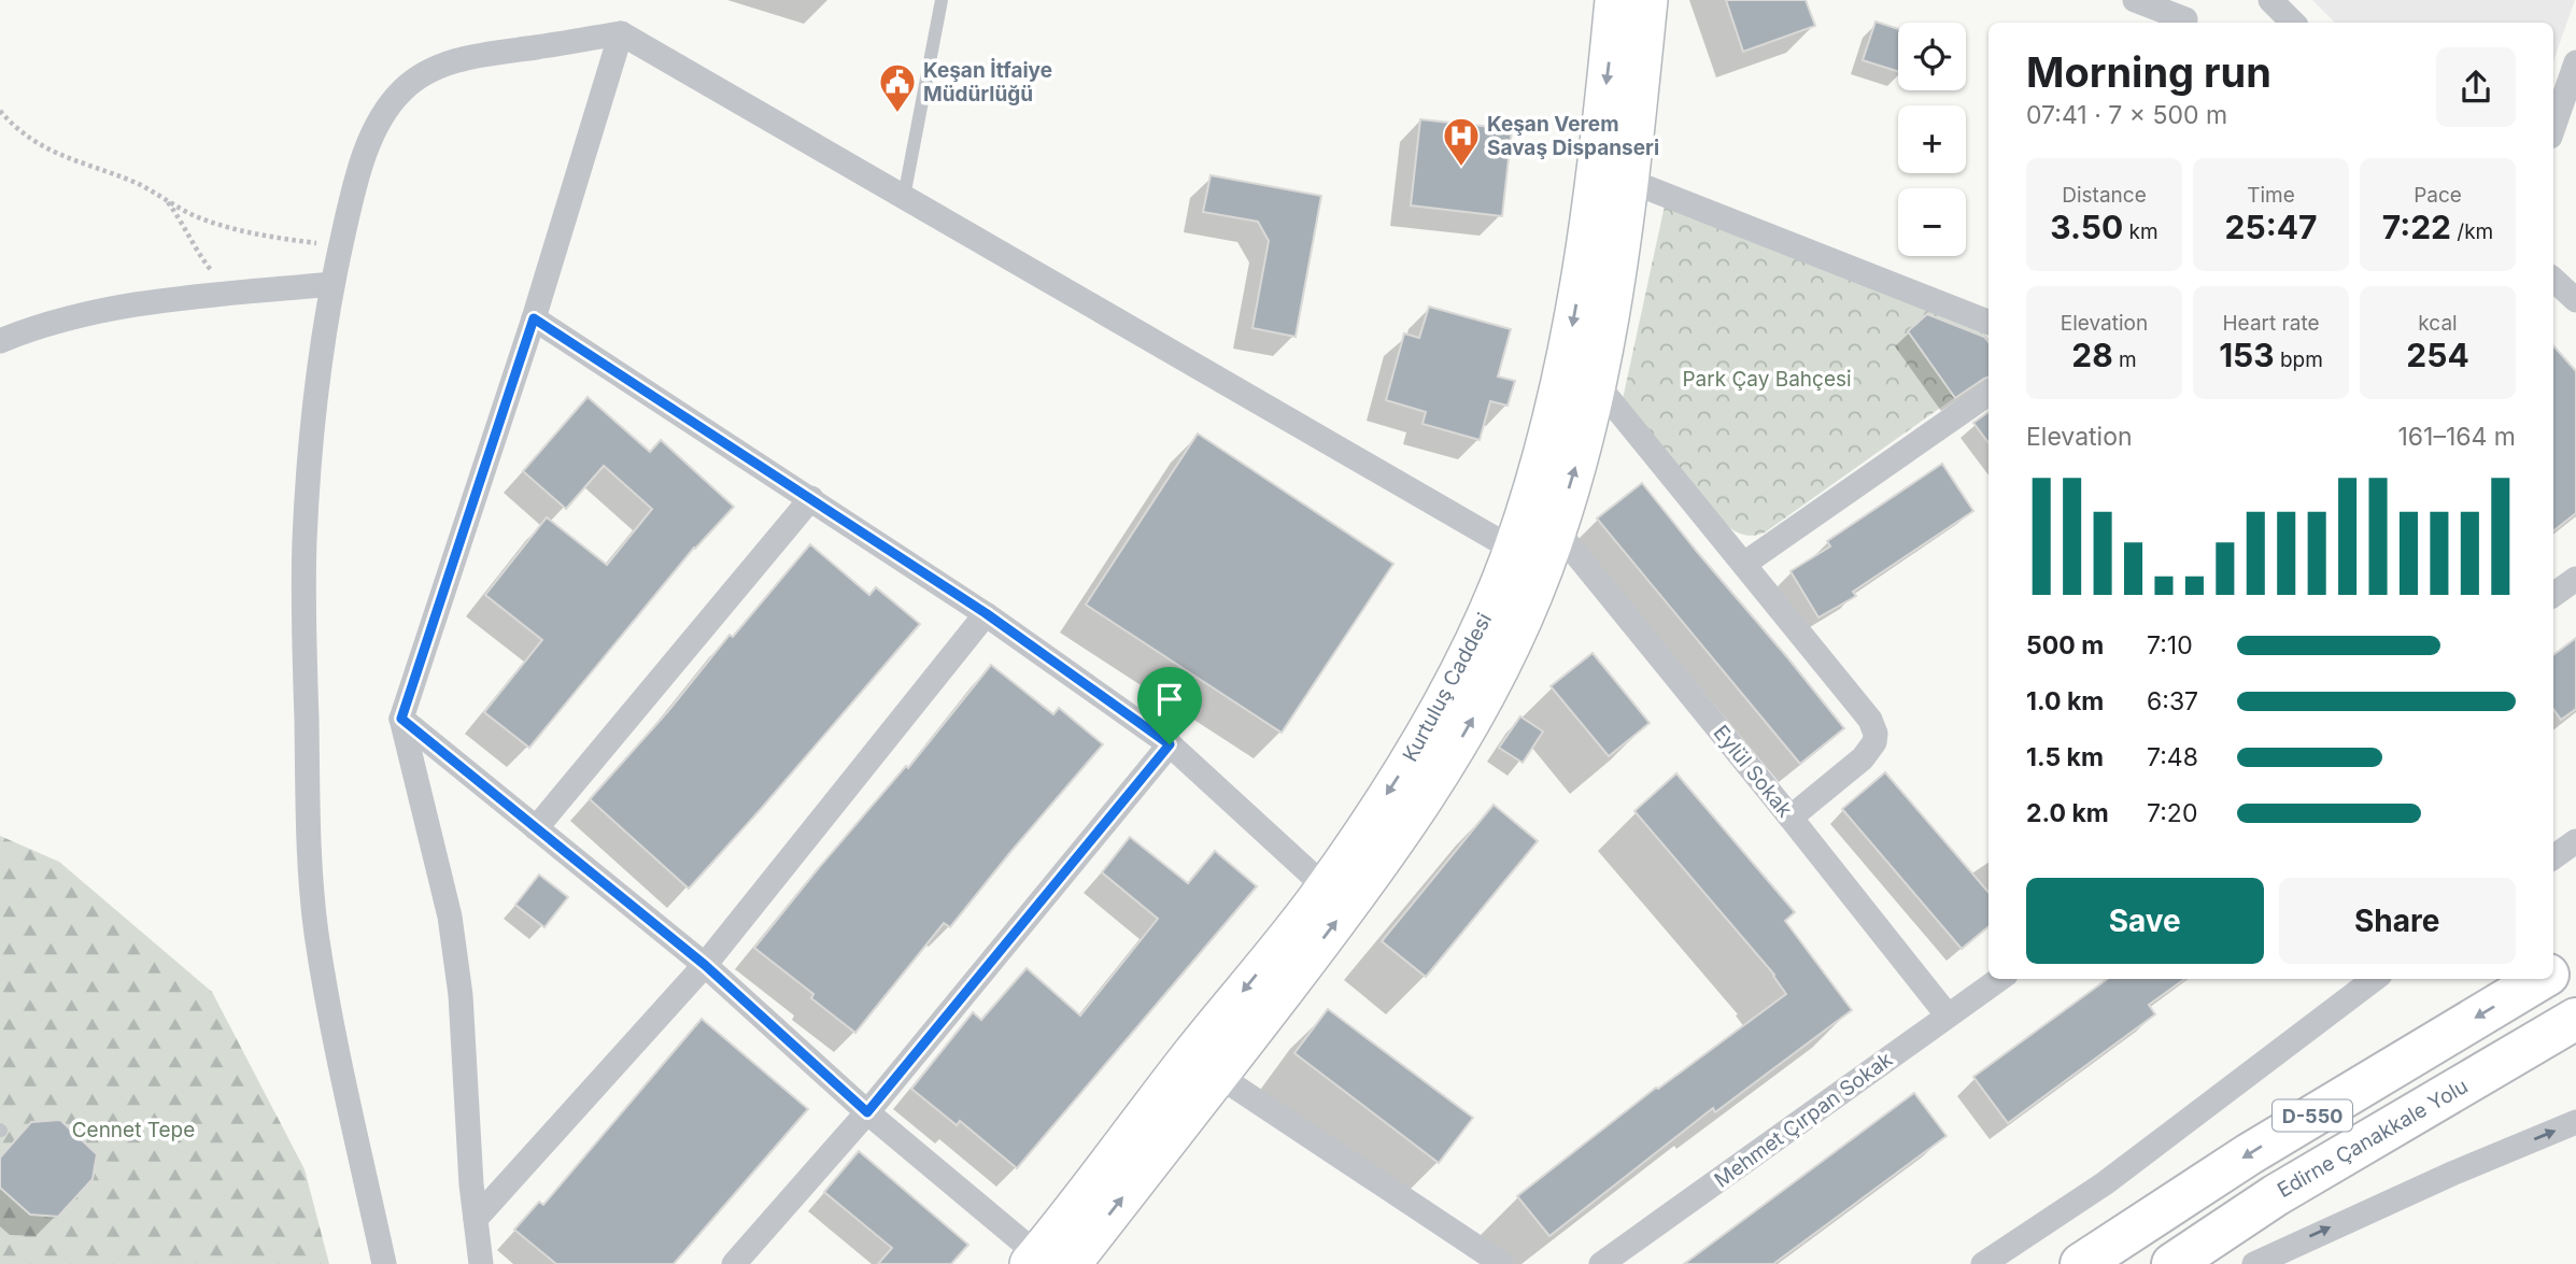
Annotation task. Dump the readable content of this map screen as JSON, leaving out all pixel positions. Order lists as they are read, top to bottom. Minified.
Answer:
{"streets":{"highway":["D-550","Edirne Çanakkale Yolu"],"main road":["Kurtuluş Caddesi"],"street":["Eylül Sokak","Mehmet Çırpan Sokak"]},"crossings":[["Kurtuluş Caddesi","Eylül Sokak"],["Eylül Sokak","Mehmet Çırpan Sokak"]],"parks":["Park Çay Bahçesi","Cennet Tepe"],"places":{"public building":["Keşan İtfaiye Müdürlüğü"],"hospital":["Keşan Verem Savaş Dispanseri"]},"page":{"map_buttons":["+","−"],"heading":["Morning run","07:41 · 7 × 500 m"],"stats":[["Distance","3.50 km"],["Time","25:47"],["Pace","7:22 /km"],["Elevation","28 m"],["Heart rate","153 bpm"],["kcal","254"]],"chart":["Elevation","161–164 m"],"list":[{"name":"500 m","note":"7:10"},{"name":"1.0 km","note":"6:37"},{"name":"1.5 km","note":"7:48"},{"name":"2.0 km","note":"7:20"}],"buttons":["Save","Share"]}}
